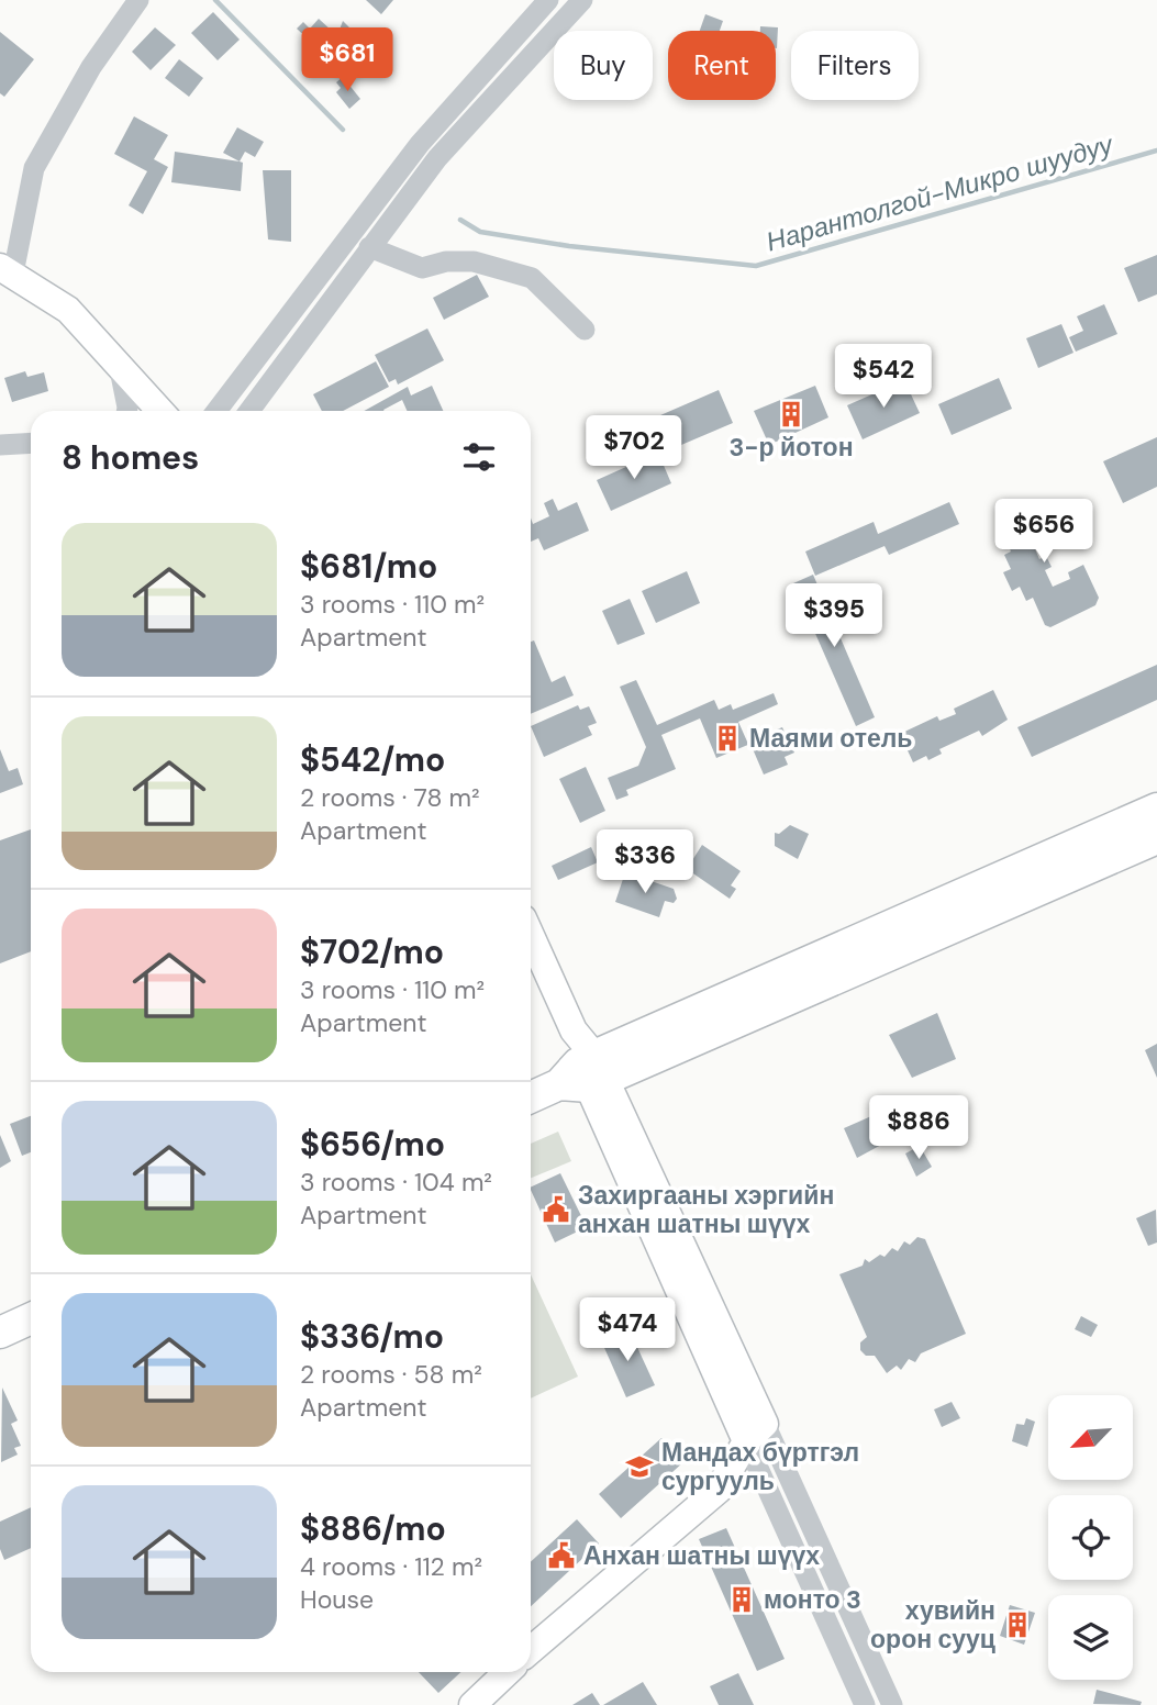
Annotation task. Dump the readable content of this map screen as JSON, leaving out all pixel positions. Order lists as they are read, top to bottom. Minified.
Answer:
{"water":["Нарантолгой-Микро шуудуу"],"places":{"building":["3-р йотон","Маями отель","монто 3","хувийн орон сууц"],"public building":["Захиргааны хэргийн анхан шатны шүүх","Анхан шатны шүүх"],"school or university":["Мандах бүртгэл сургууль"]},"north":"bottom left","page":{"price":["$681","$542","$702","$656","$395","$336","$886","$474"],"chip":["Buy","Rent","Filters"],"heading":"8 homes","list":[{"name":"$681/mo","note":"3 rooms · 110 m² · Apartment"},{"name":"$542/mo","note":"2 rooms · 78 m² · Apartment"},{"name":"$702/mo","note":"3 rooms · 110 m² · Apartment"},{"name":"$656/mo","note":"3 rooms · 104 m² · Apartment"},{"name":"$336/mo","note":"2 rooms · 58 m² · Apartment"},{"name":"$886/mo","note":"4 rooms · 112 m² · House"}]}}
